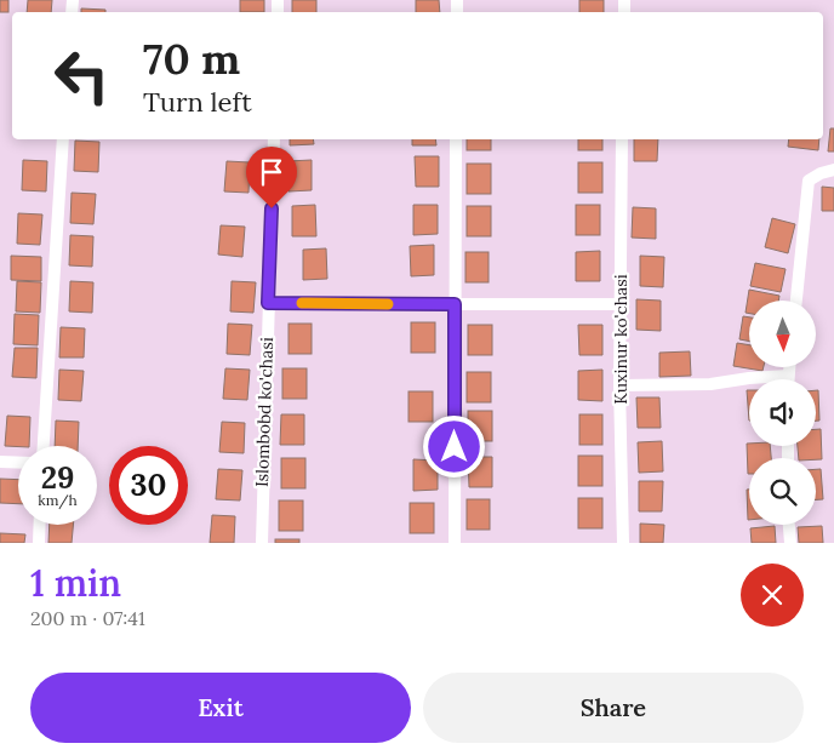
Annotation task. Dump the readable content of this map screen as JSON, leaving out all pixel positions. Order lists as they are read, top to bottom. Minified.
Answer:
{"streets":{"street":["Kuxinur ko'chasi","Islombobd ko'chasi"]},"north":"bottom","page":{"turn":["70 m","Turn left"],"speed":"29 km/h","limit":"30","heading":["1 min","200 m · 07:41"],"buttons":["Exit","Share"]}}
